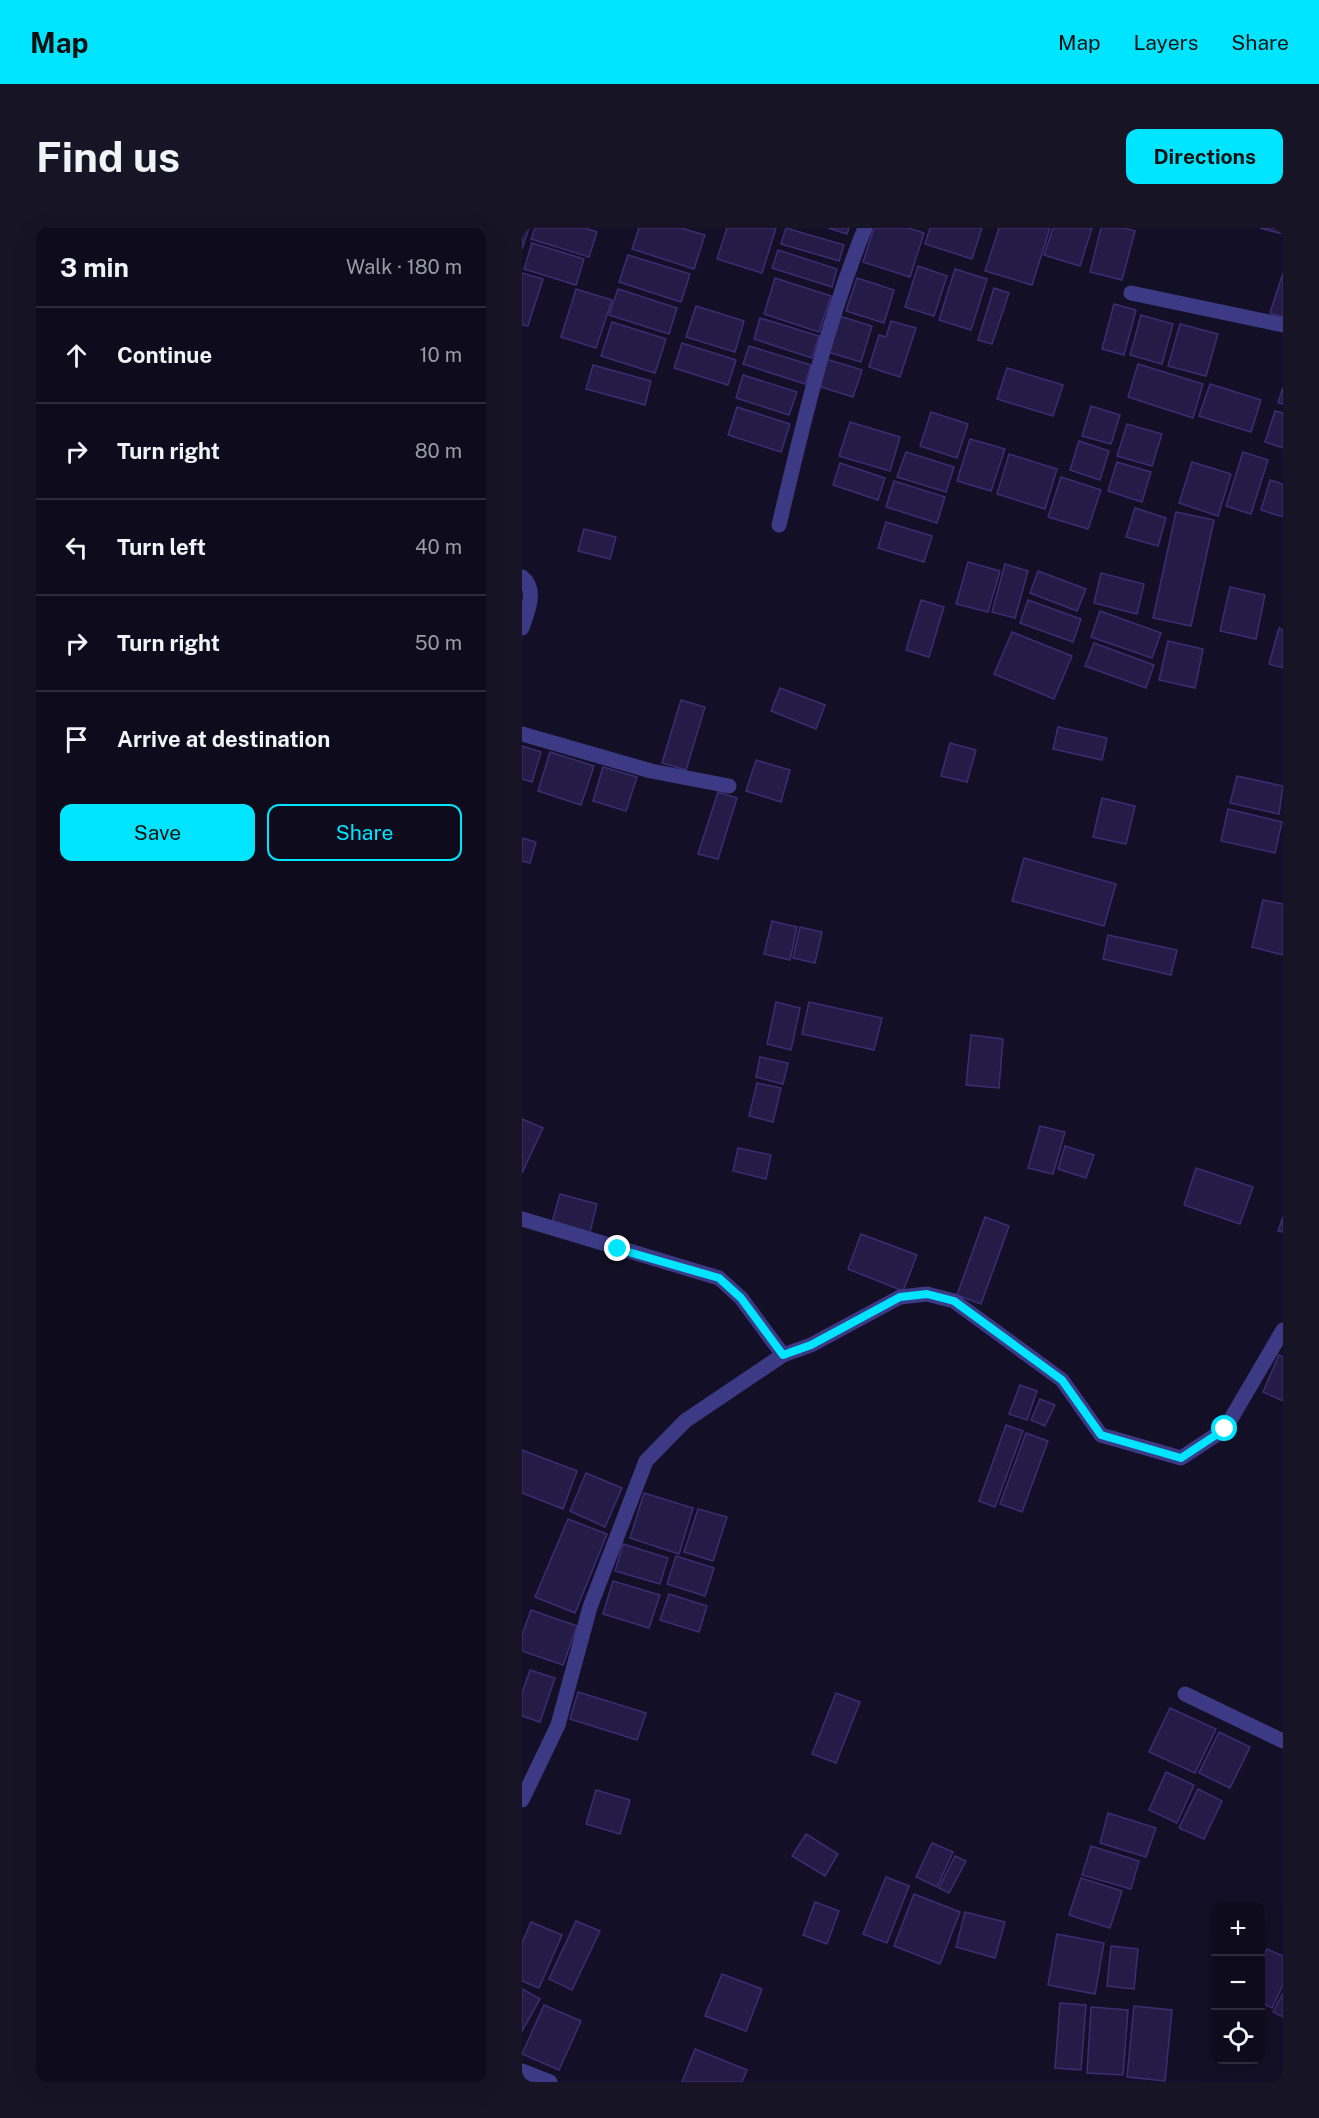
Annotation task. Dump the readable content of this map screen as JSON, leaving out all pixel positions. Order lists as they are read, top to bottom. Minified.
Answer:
{"page":{"header":"Map","nav":["Map","Layers","Share"],"buttons":["Directions",["Save","Share"]],"title":"Find us","heading":["3 min","Walk · 180 m"],"list":[["Continue","10 m"],["Turn right","80 m"],["Turn left","40 m"],["Turn right","50 m"],"Arrive at destination"],"map_buttons":["+","−"]}}
